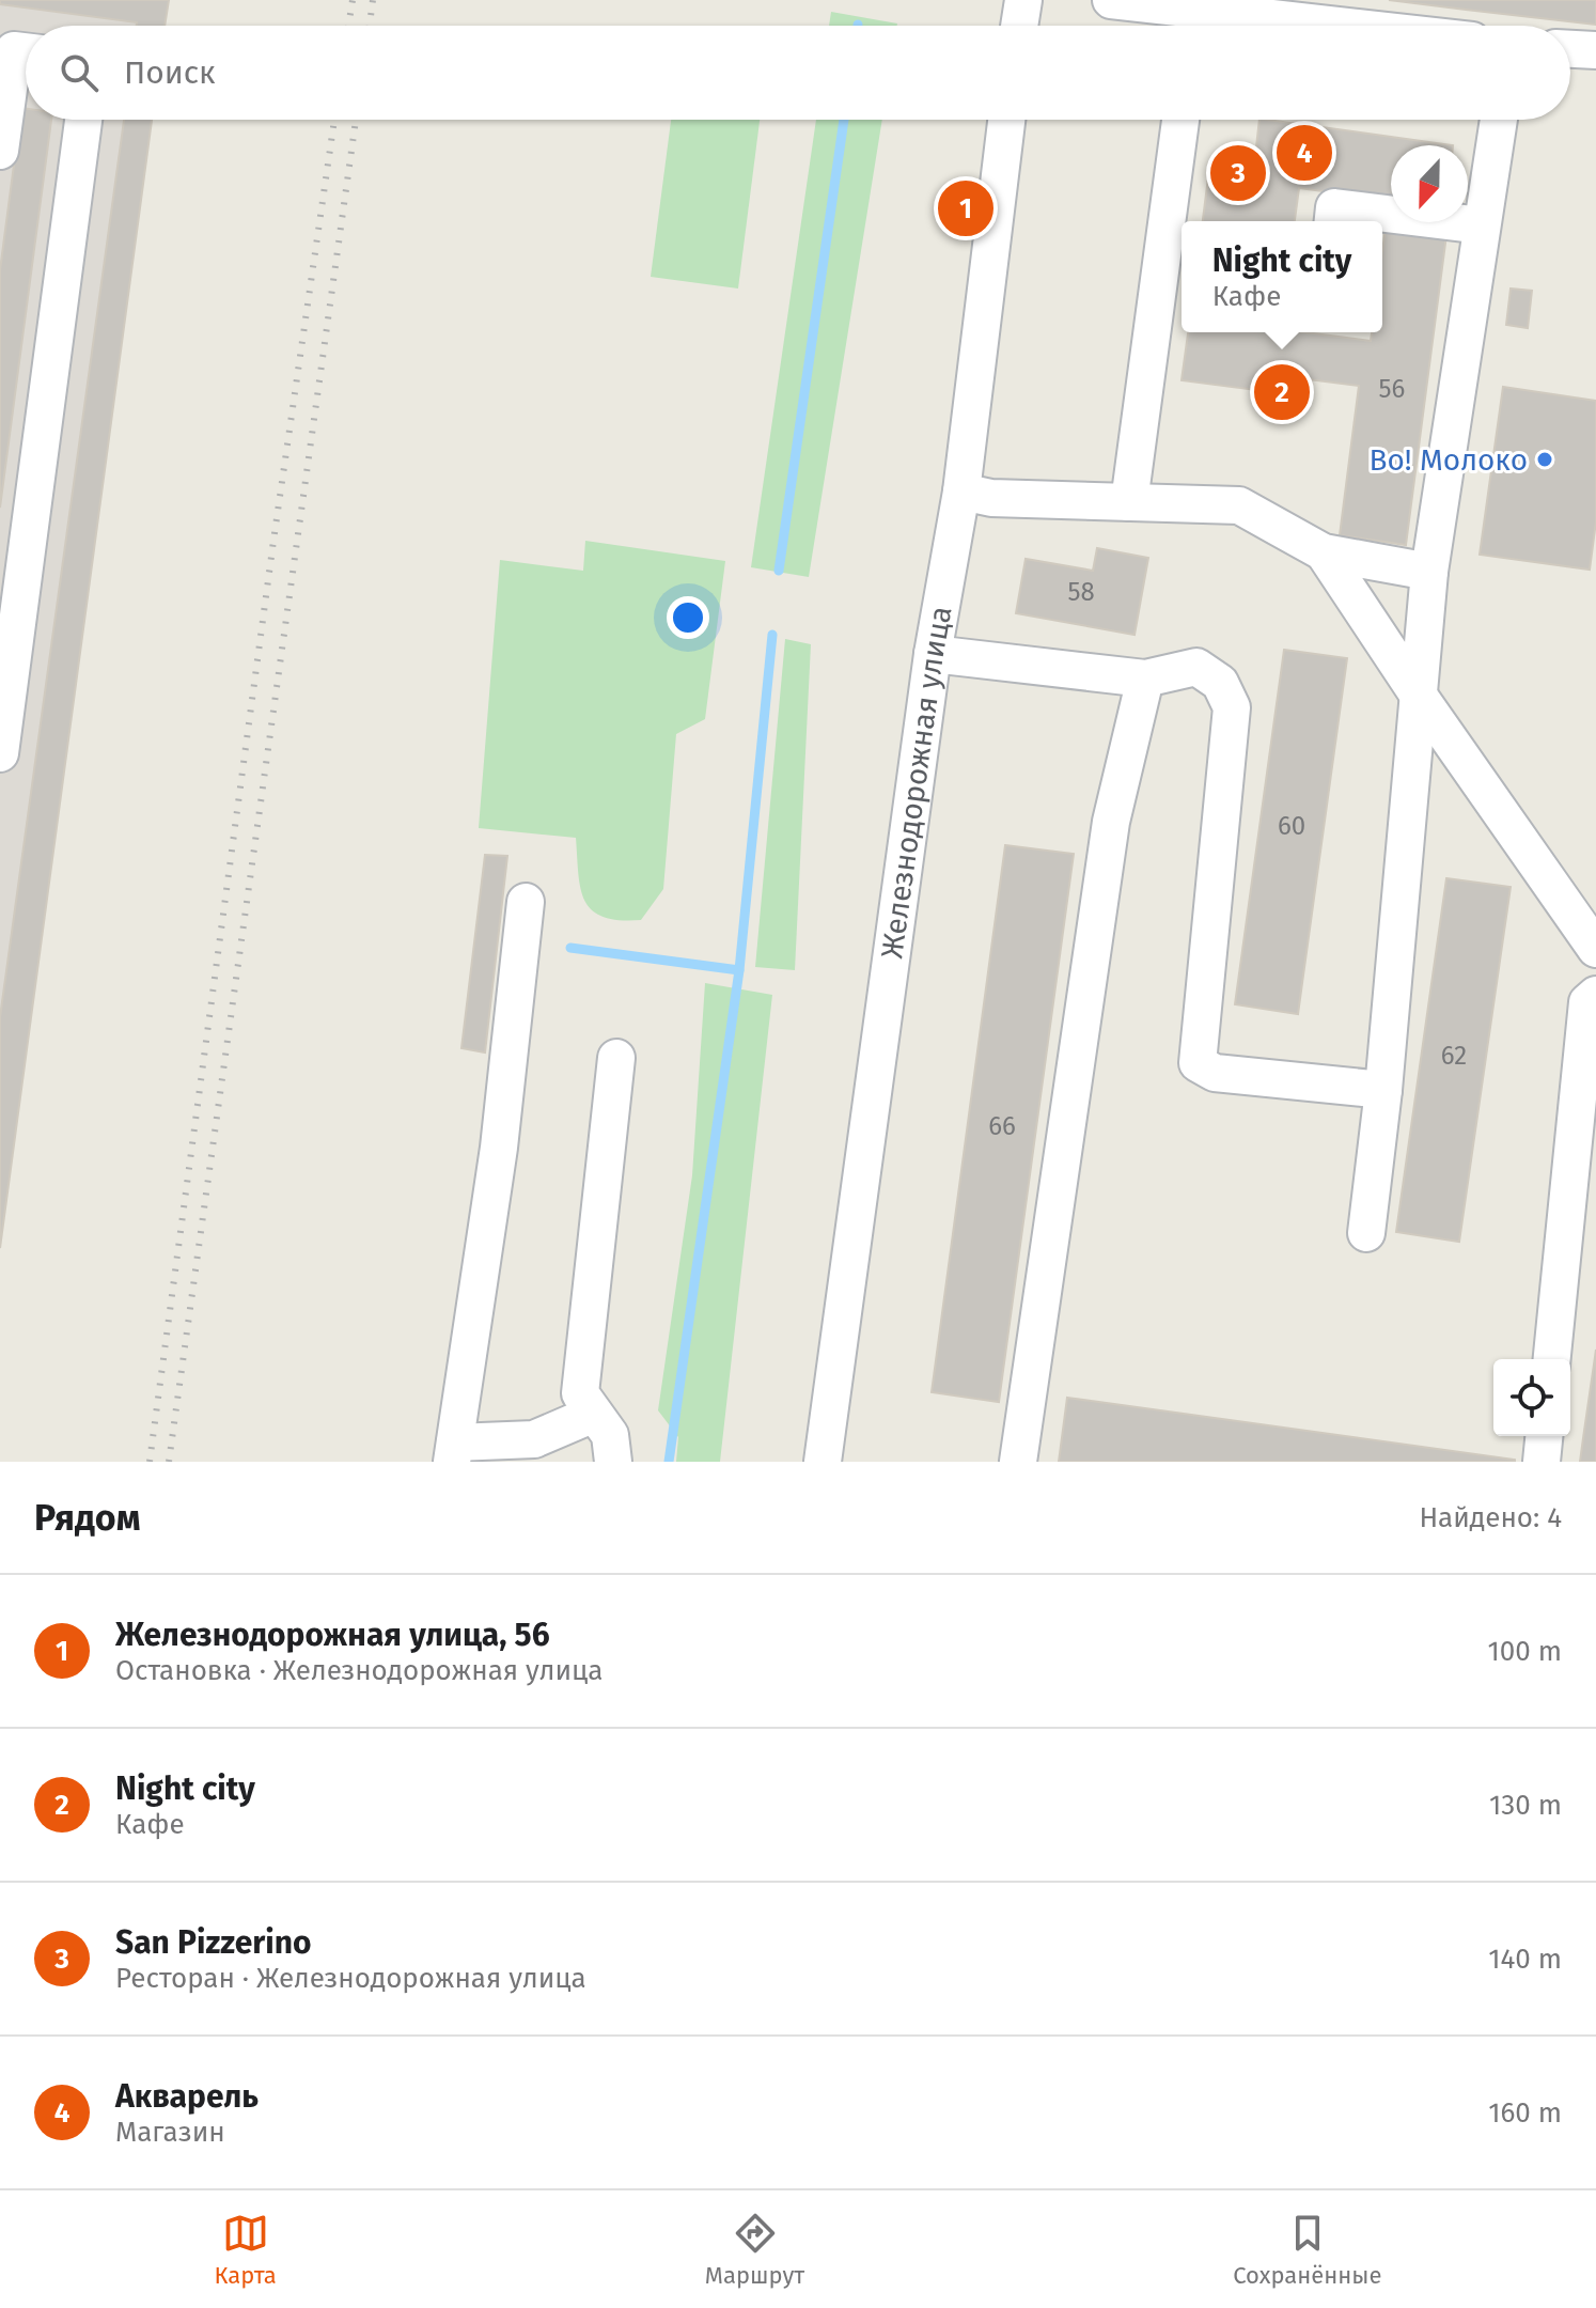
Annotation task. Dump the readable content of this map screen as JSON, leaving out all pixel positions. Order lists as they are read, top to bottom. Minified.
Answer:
{"streets":{"street":["Железнодорожная улица"]},"places":["Во! Молоко"],"house_numbers":["56","58","60","62","66"],"north":"bottom","page":{"search":"Поиск","pins":["4","3","1","2"],"popup":["Night city","Кафе"],"heading":["Рядом","Найдено: 4"],"list":[{"mark":"1","name":"Железнодорожная улица, 56","note":"Остановка · Железнодорожная улица","value":"100 m"},{"mark":"2","name":"Night city","note":"Кафе","value":"130 m"},{"mark":"3","name":"San Pizzerino","note":"Ресторан · Железнодорожная улица","value":"140 m"},{"mark":"4","name":"Акварель","note":"Магазин","value":"160 m"}],"nav":["Карта","Маршрут","Сохранённые"]}}
